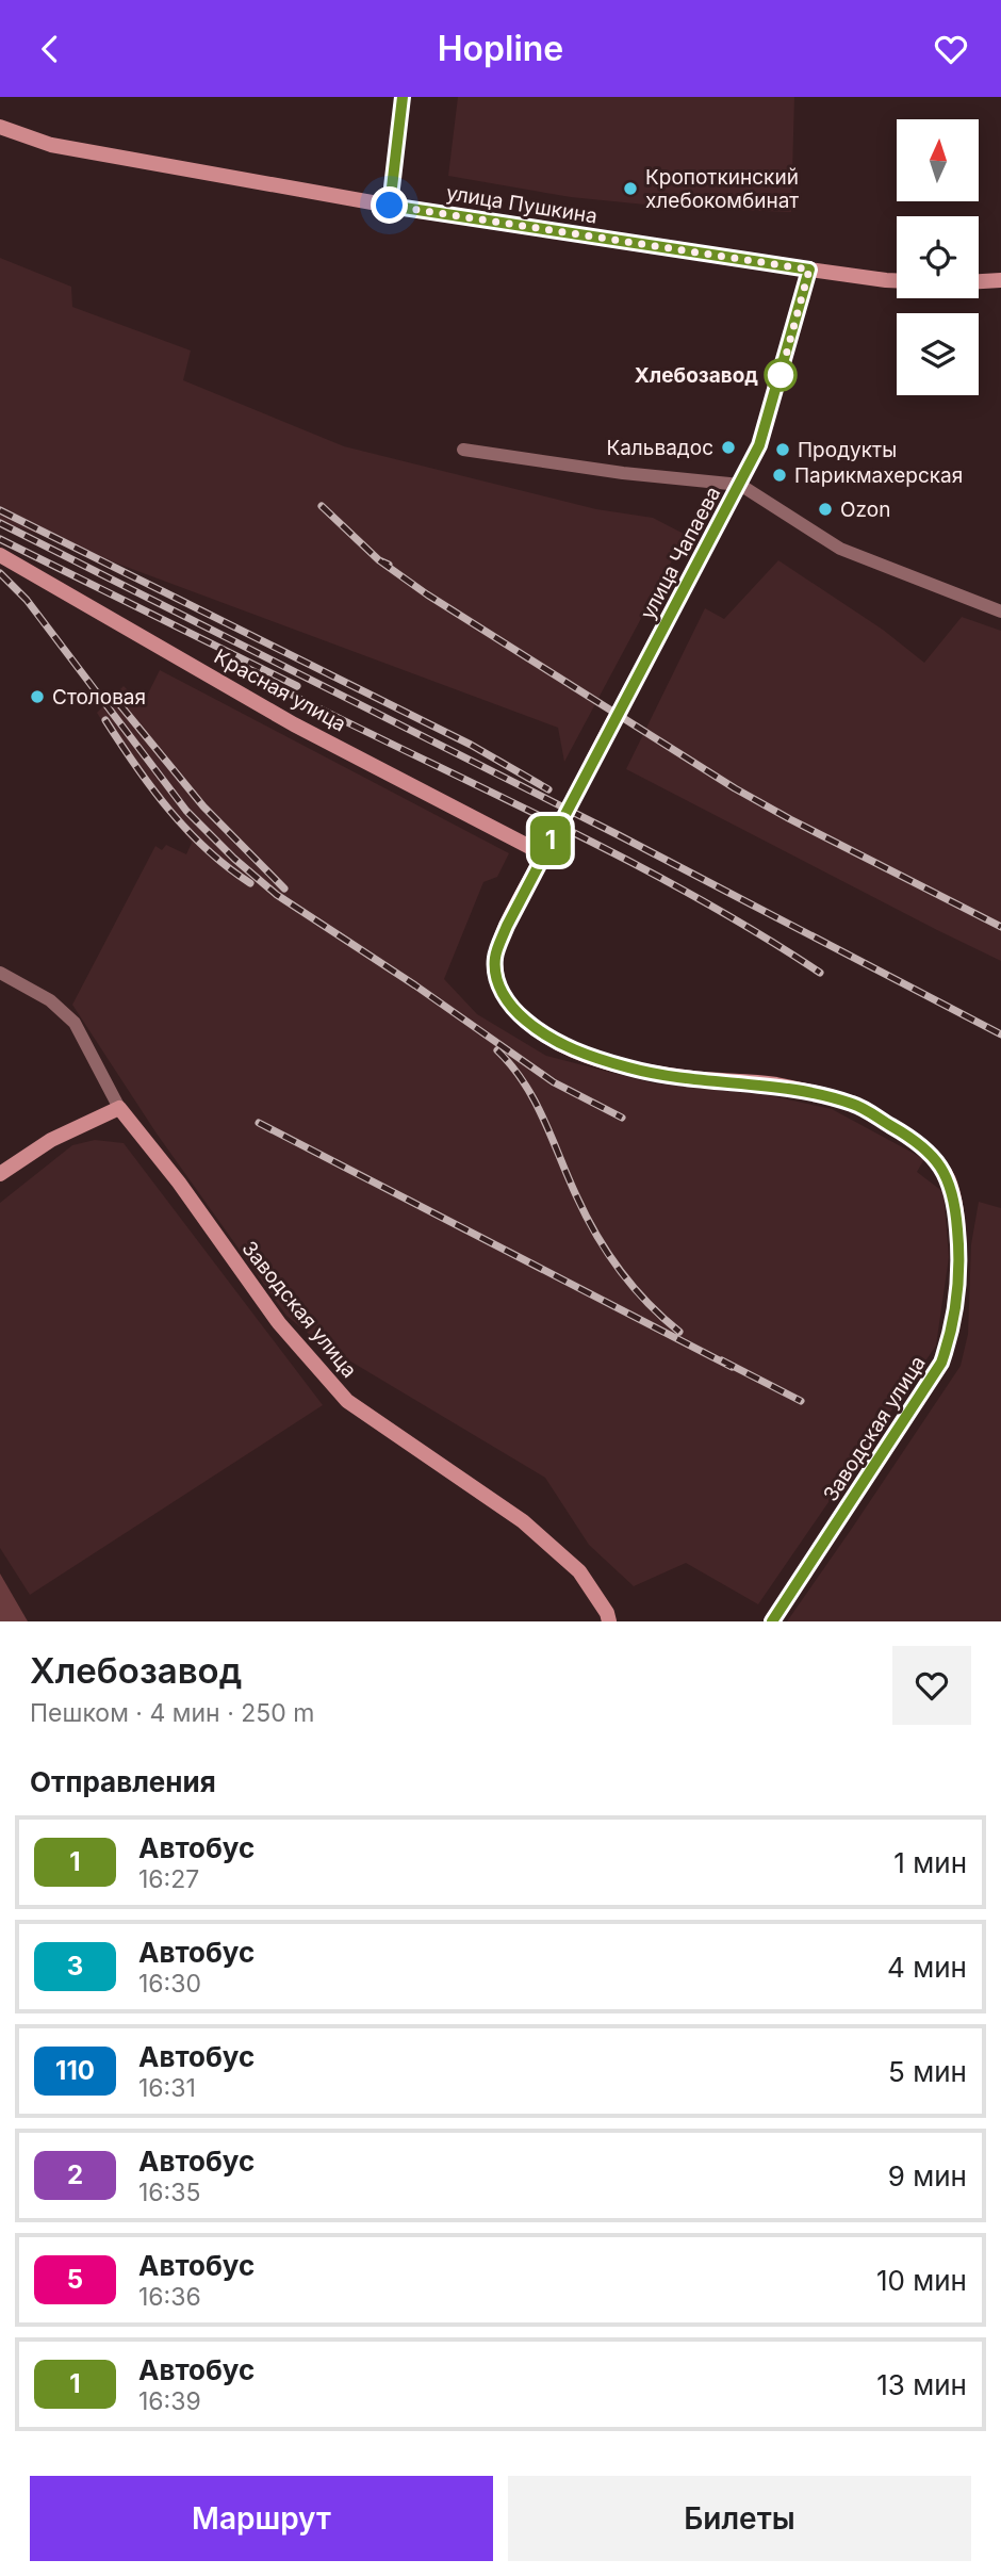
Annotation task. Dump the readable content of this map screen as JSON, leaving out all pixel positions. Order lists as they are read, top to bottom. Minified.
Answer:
{"streets":{"main road":["улица Пушкина","улица Чапаева","Красная улица","Заводская улица"]},"crossings":[["улица Пушкина","улица Чапаева"],["Красная улица","Заводская улица"]],"places":["Кропоткинский хлебокомбинат","Хлебозавод","Кальвадос","Продукты","Парикмахерская","Ozon","Столовая"],"lines":["bus line 1"],"north":"top","page":{"header":"Hopline","on_map":"1","heading":[["Хлебозавод","Пешком · 4 мин · 250 m"],"Отправления"],"list":[{"mark":"1","name":"Автобус","note":"16:27","value":"1 мин"},{"mark":"3","name":"Автобус","note":"16:30","value":"4 мин"},{"mark":"110","name":"Автобус","note":"16:31","value":"5 мин"},{"mark":"2","name":"Автобус","note":"16:35","value":"9 мин"},{"mark":"5","name":"Автобус","note":"16:36","value":"10 мин"},{"mark":"1","name":"Автобус","note":"16:39","value":"13 мин"}],"buttons":["Маршрут","Билеты"]}}
